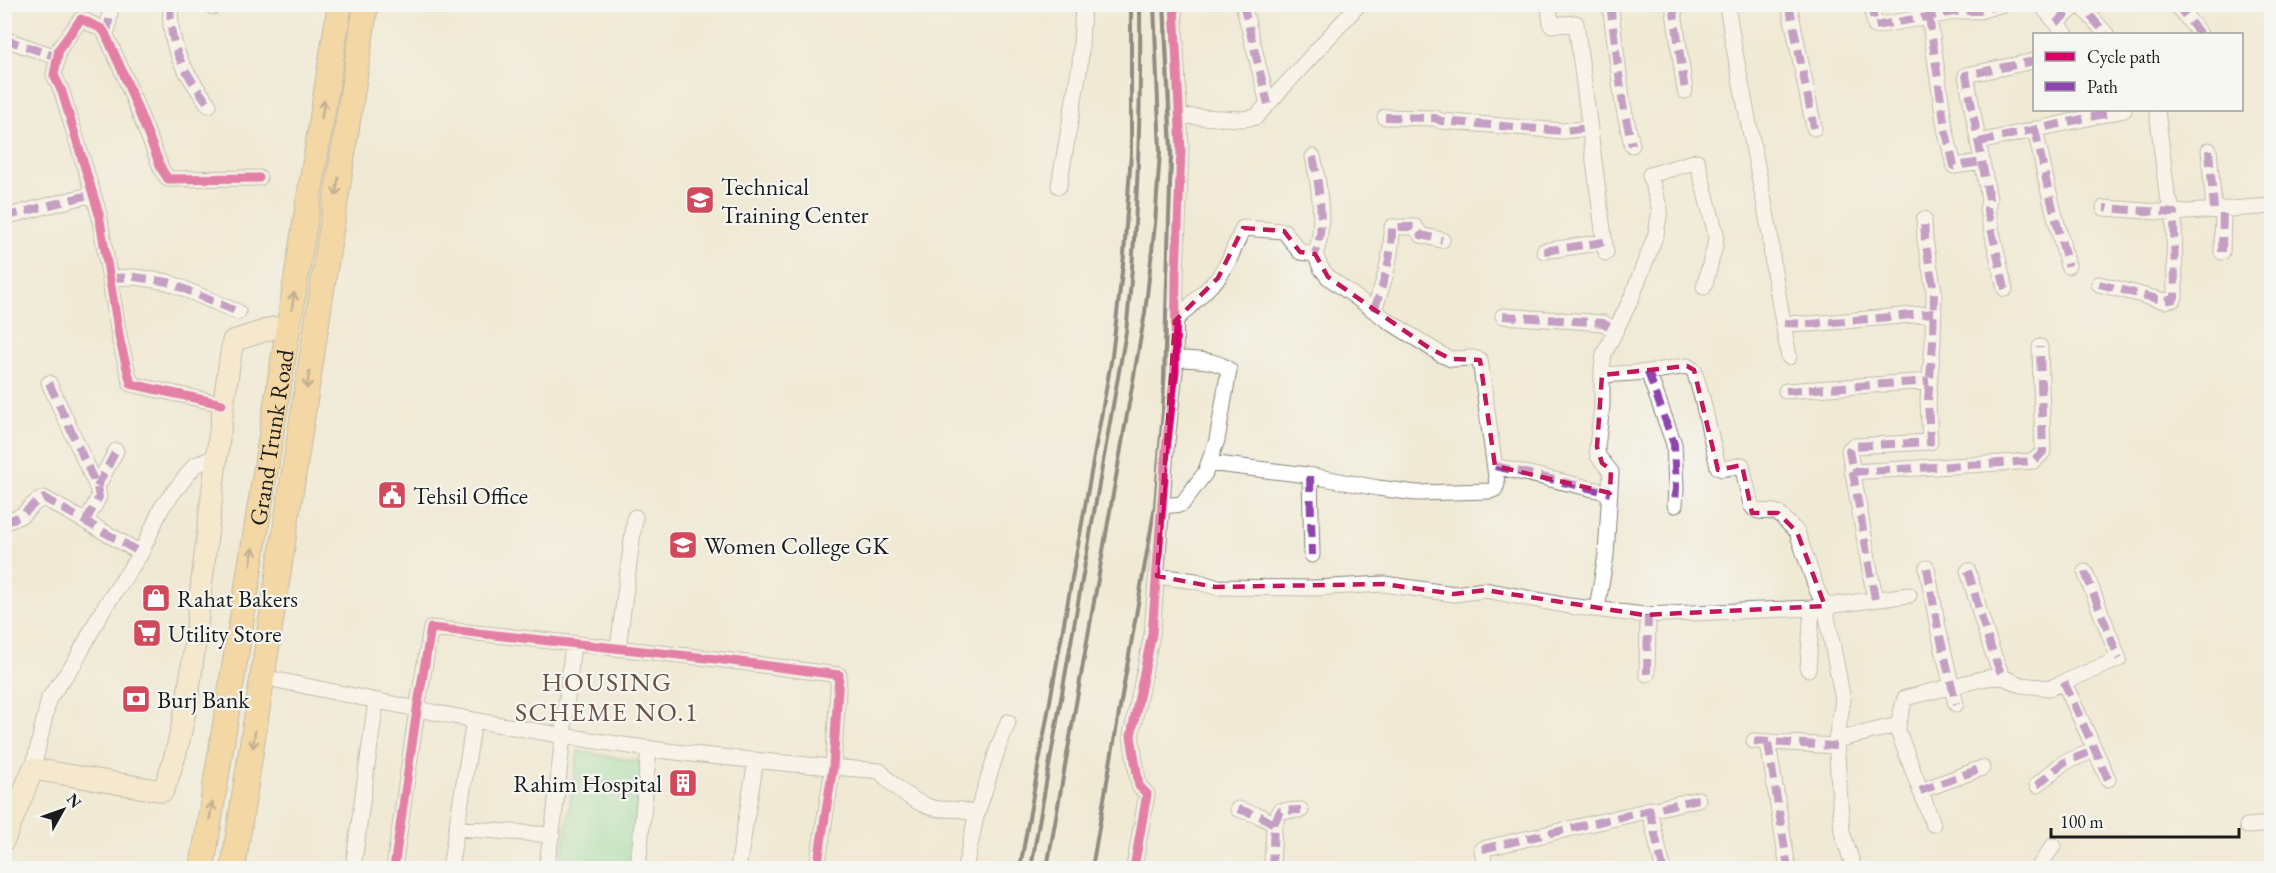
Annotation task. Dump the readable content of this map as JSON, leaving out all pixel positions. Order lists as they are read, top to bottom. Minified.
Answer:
{"streets":{"highway":["Grand Trunk Road"]},"districts":["HOUSING SCHEME NO.1"],"places":{"school or university":["Technical Training Center","Women College GK"],"public building":["Tehsil Office"],"shop":["Rahat Bakers"],"supermarket":["Utility Store"],"bank":["Burj Bank"],"building":["Rahim Hospital"]},"legend":["Cycle path","Path"],"scale_bar":"100 m","north":"top right"}
